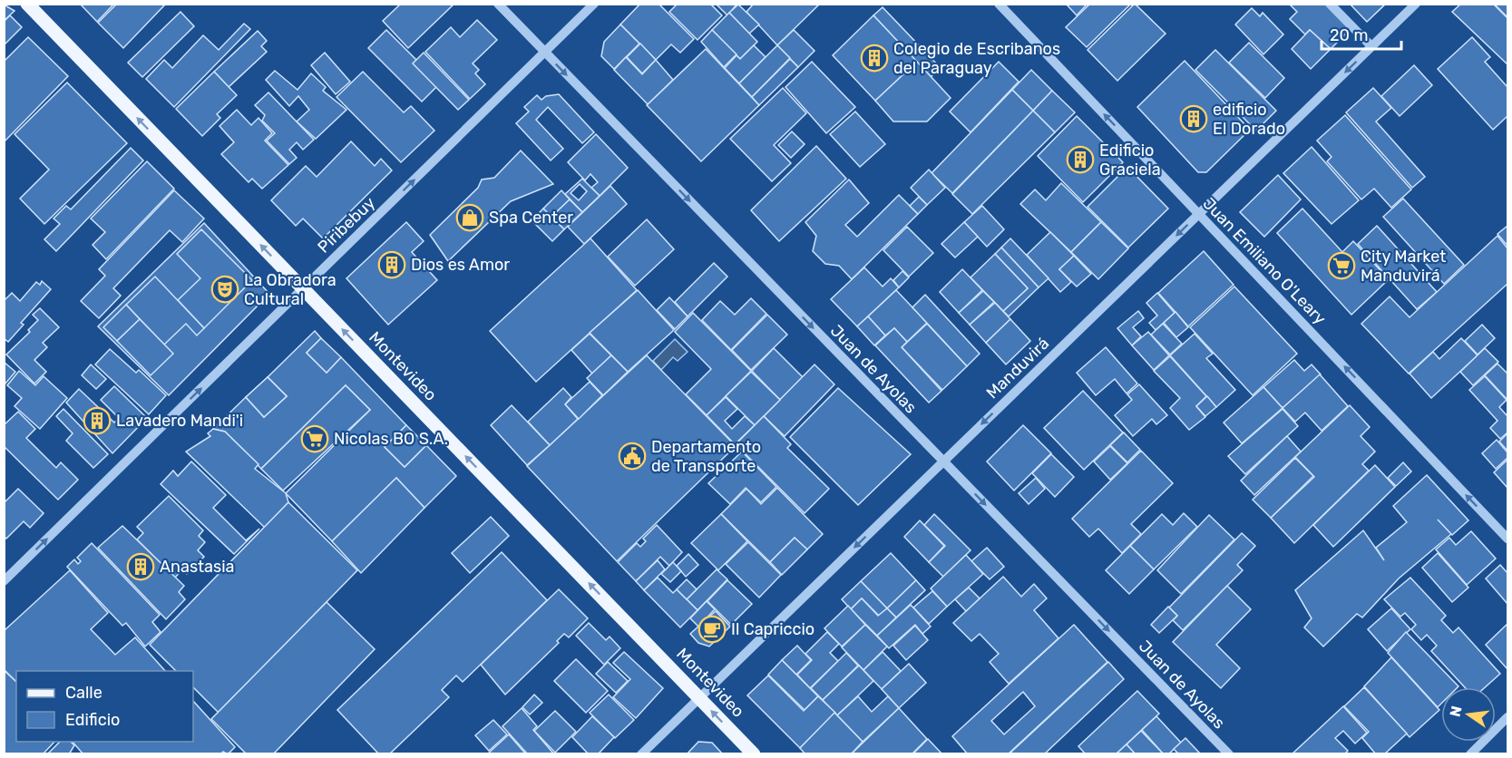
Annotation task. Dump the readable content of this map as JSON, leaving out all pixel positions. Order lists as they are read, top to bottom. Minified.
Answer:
{"streets":{"main road":["Montevideo"],"street":["Piribebuy","Juan Emiliano O'Leary","Manduvirá","Juan de Ayolas"]},"crossings":[["Piribebuy","Montevideo"],["Piribebuy","Juan de Ayolas"],["Juan Emiliano O'Leary","Manduvirá"],["Montevideo","Manduvirá"],["Manduvirá","Juan de Ayolas"]],"one_way":["Piribebuy","Juan Emiliano O'Leary","Montevideo","Manduvirá","Juan de Ayolas"],"places":{"building":["Colegio de Escribanos del Paraguay","edificio El Dorado","Edificio Graciela","Dios es Amor","Lavadero Mandi'i","Anastasia"],"shop":["Spa Center"],"supermarket":["City Market Manduvirá","Nicolas BO S.A."],"theatre":["La Obradora Cultural"],"public building":["Departamento de Transporte"],"cafe":["Il Capriccio"]},"legend":["Calle","Edificio"],"scale_bar":"20 m","north":"left"}
